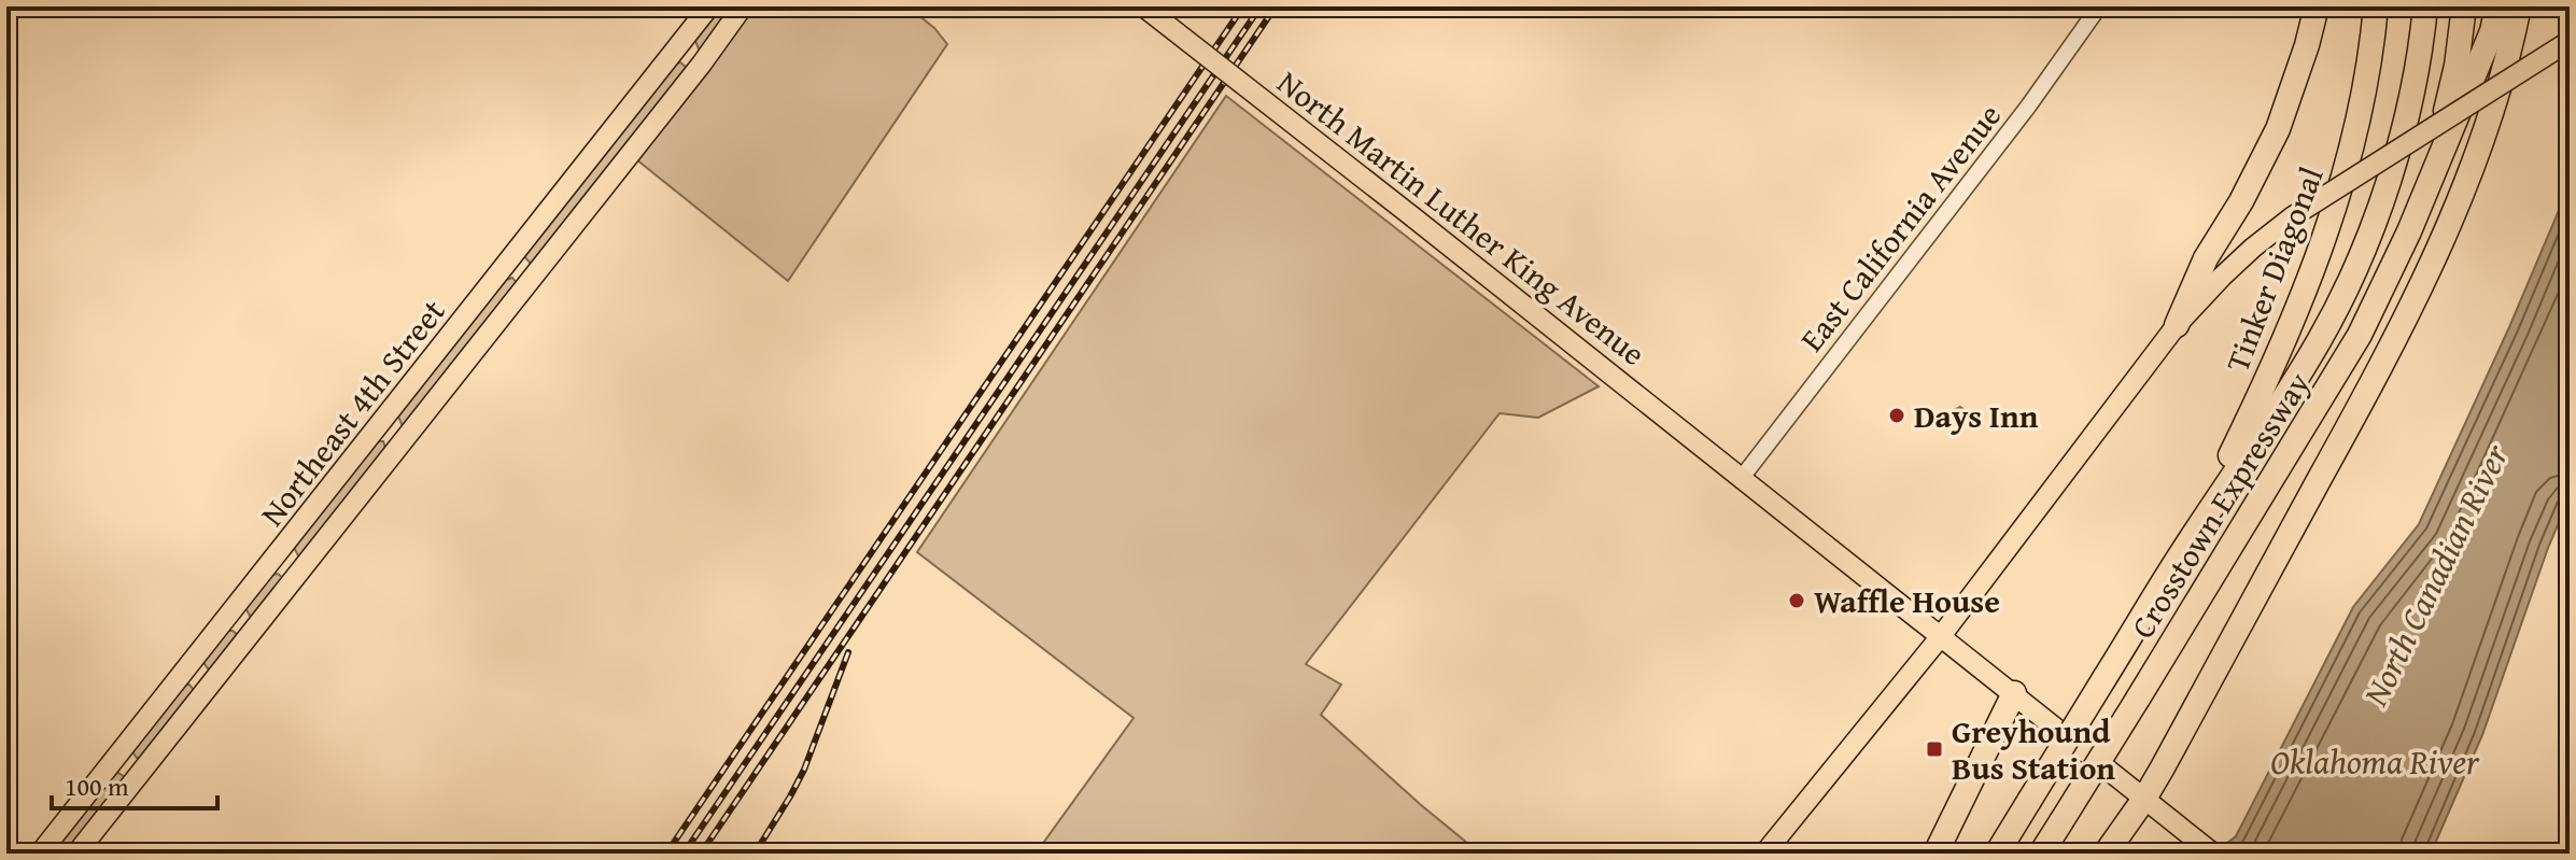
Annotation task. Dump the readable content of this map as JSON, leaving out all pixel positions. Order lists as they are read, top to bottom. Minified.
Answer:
{"streets":{"highway":["Tinker Diagonal","Crosstown Expressway"],"main road":["North Martin Luther King Avenue","Northeast 4th Street"],"street":["East California Avenue"]},"crossings":[["North Martin Luther King Avenue","East California Avenue"],["Tinker Diagonal","Crosstown Expressway"]],"water":["North Canadian River","Oklahoma River"],"places":{"other":["Days Inn","Waffle House"],"transit":["Greyhound Bus Station"]},"scale_bar":"100 m"}
